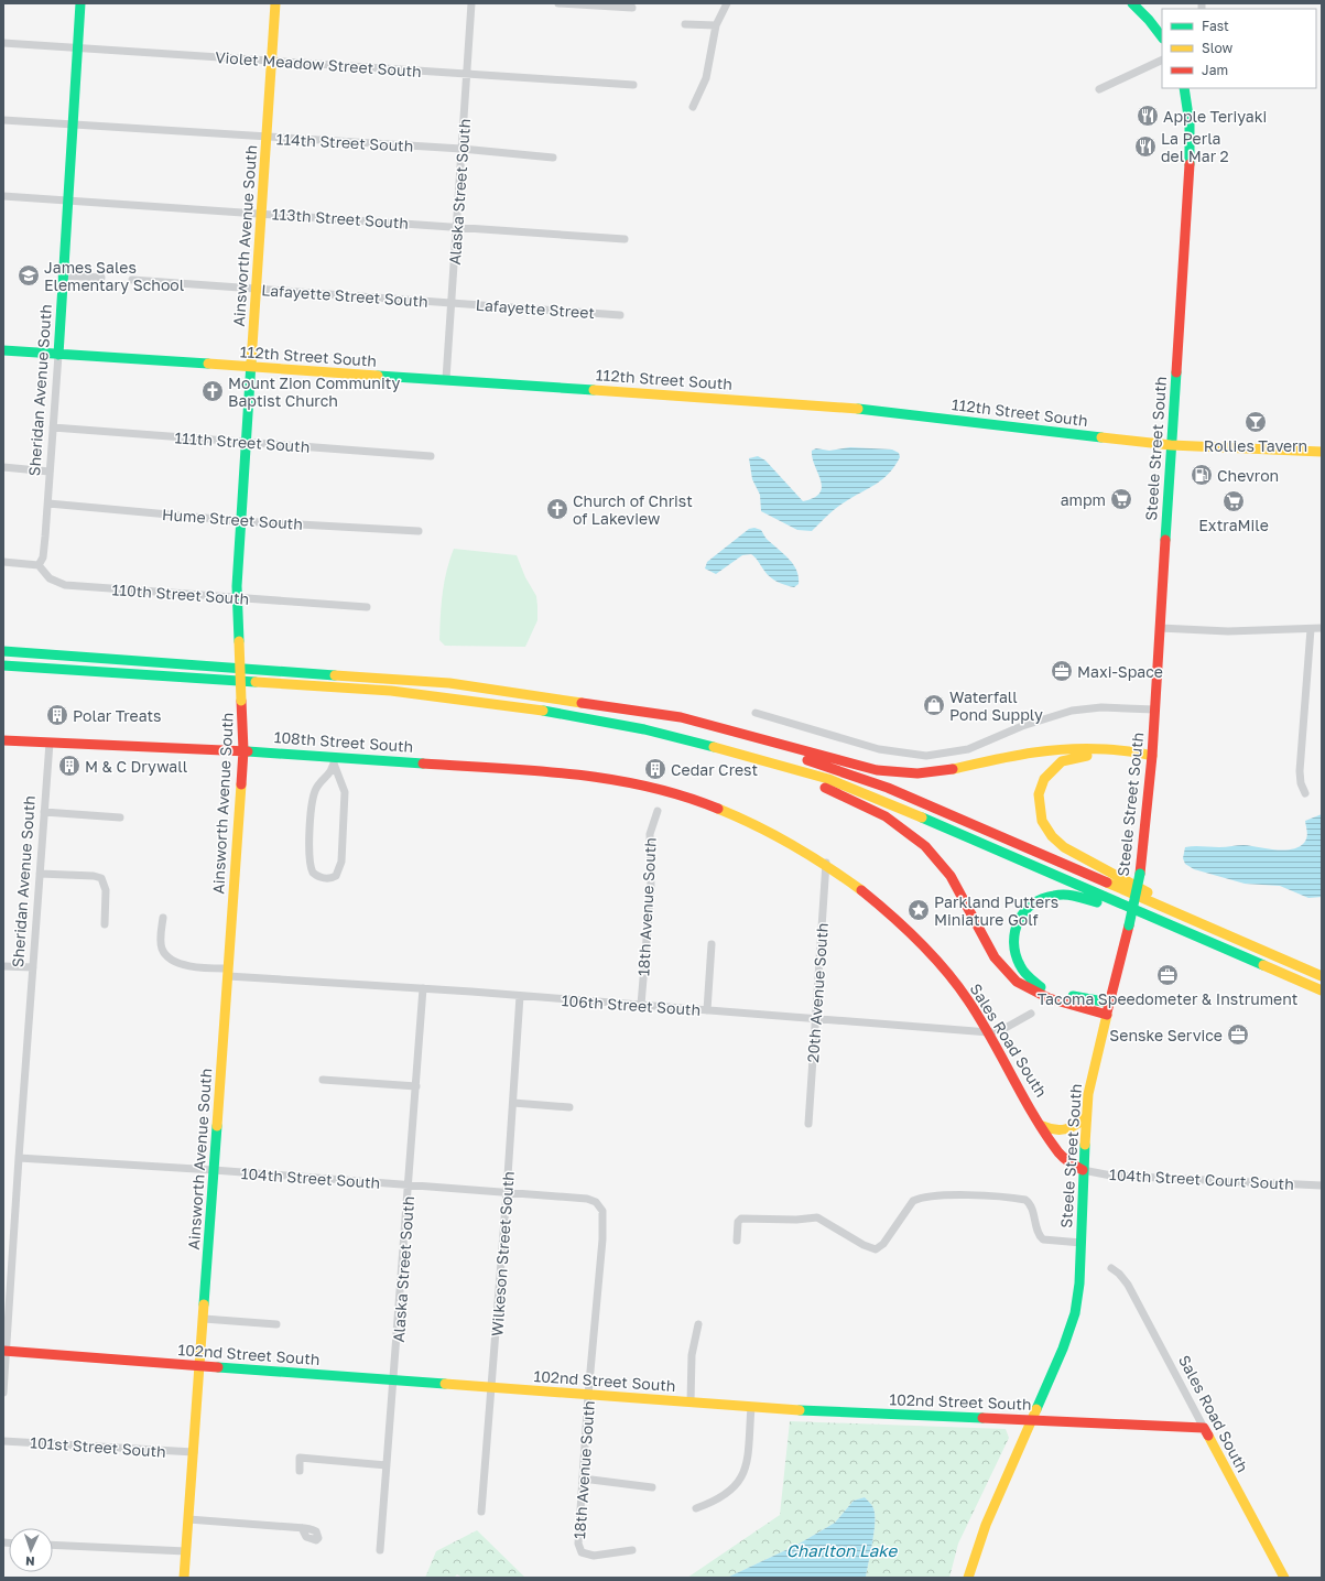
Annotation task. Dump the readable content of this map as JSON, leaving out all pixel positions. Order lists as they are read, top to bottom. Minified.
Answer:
{"streets":{"main road":["Ainsworth Avenue South","112th Street South","Sheridan Avenue South","Steele Street South","108th Street South","Sales Road South","102nd Street South"],"street":["Violet Meadow Street South","114th Street South","Alaska Street South","113th Street South","Lafayette Street South","Lafayette Street","111th Street South","Hume Street South","110th Street South","18th Avenue South","20th Avenue South","106th Street South","104th Street South","104th Street Court South","Wilkeson Street South","101st Street South"]},"crossings":[["Violet Meadow Street South","Alaska Street South"],["Violet Meadow Street South","Ainsworth Avenue South"],["Violet Meadow Street South","Sheridan Avenue South"],["114th Street South","Alaska Street South"],["114th Street South","Ainsworth Avenue South"],["114th Street South","Sheridan Avenue South"],["Alaska Street South","113th Street South"],["Alaska Street South","Lafayette Street South"],["Alaska Street South","Lafayette Street"],["Alaska Street South","112th Street South"],["Alaska Street South","106th Street South"],["Alaska Street South","104th Street South"],["Alaska Street South","102nd Street South"],["113th Street South","Ainsworth Avenue South"],["113th Street South","Sheridan Avenue South"],["Ainsworth Avenue South","Lafayette Street South"],["Ainsworth Avenue South","112th Street South"],["Ainsworth Avenue South","111th Street South"],["Ainsworth Avenue South","Hume Street South"],["Ainsworth Avenue South","110th Street South"],["Ainsworth Avenue South","108th Street South"],["Ainsworth Avenue South","106th Street South"],["Ainsworth Avenue South","104th Street South"],["Ainsworth Avenue South","102nd Street South"],["Ainsworth Avenue South","101st Street South"],["Lafayette Street South","Lafayette Street"],["112th Street South","Sheridan Avenue South"],["112th Street South","Steele Street South"],["Sheridan Avenue South","111th Street South"],["Sheridan Avenue South","Hume Street South"],["Sheridan Avenue South","110th Street South"],["Sheridan Avenue South","108th Street South"],["Sheridan Avenue South","104th Street South"],["Sheridan Avenue South","102nd Street South"],["Steele Street South","Sales Road South"],["Steele Street South","104th Street Court South"],["Steele Street South","102nd Street South"],["108th Street South","Sales Road South"],["18th Avenue South","106th Street South"],["18th Avenue South","104th Street South"],["18th Avenue South","102nd Street South"],["20th Avenue South","106th Street South"],["20th Avenue South","Sales Road South"],["106th Street South","Sales Road South"],["106th Street South","Wilkeson Street South"],["Sales Road South","104th Street Court South"],["Sales Road South","102nd Street South"],["104th Street South","Wilkeson Street South"],["Wilkeson Street South","102nd Street South"]],"water":["Charlton Lake"],"places":{"restaurant":["Apple Teriyaki","La Perla del Mar 2"],"school or university":["James Sales Elementary School"],"church":["Mount Zion Community Baptist Church","Church of Christ of Lakeview"],"bar":["Rollies Tavern"],"fuel station":["Chevron"],"supermarket":["ampm","ExtraMile"],"office":["Maxi-Space","Tacoma Speedometer & Instrument","Senske Service"],"shop":["Waterfall Pond Supply"],"building":["Polar Treats","M & C Drywall","Cedar Crest"],"place":["Parkland Putters Miniature Golf"]},"legend":["Fast","Slow","Jam"],"north":"bottom"}
